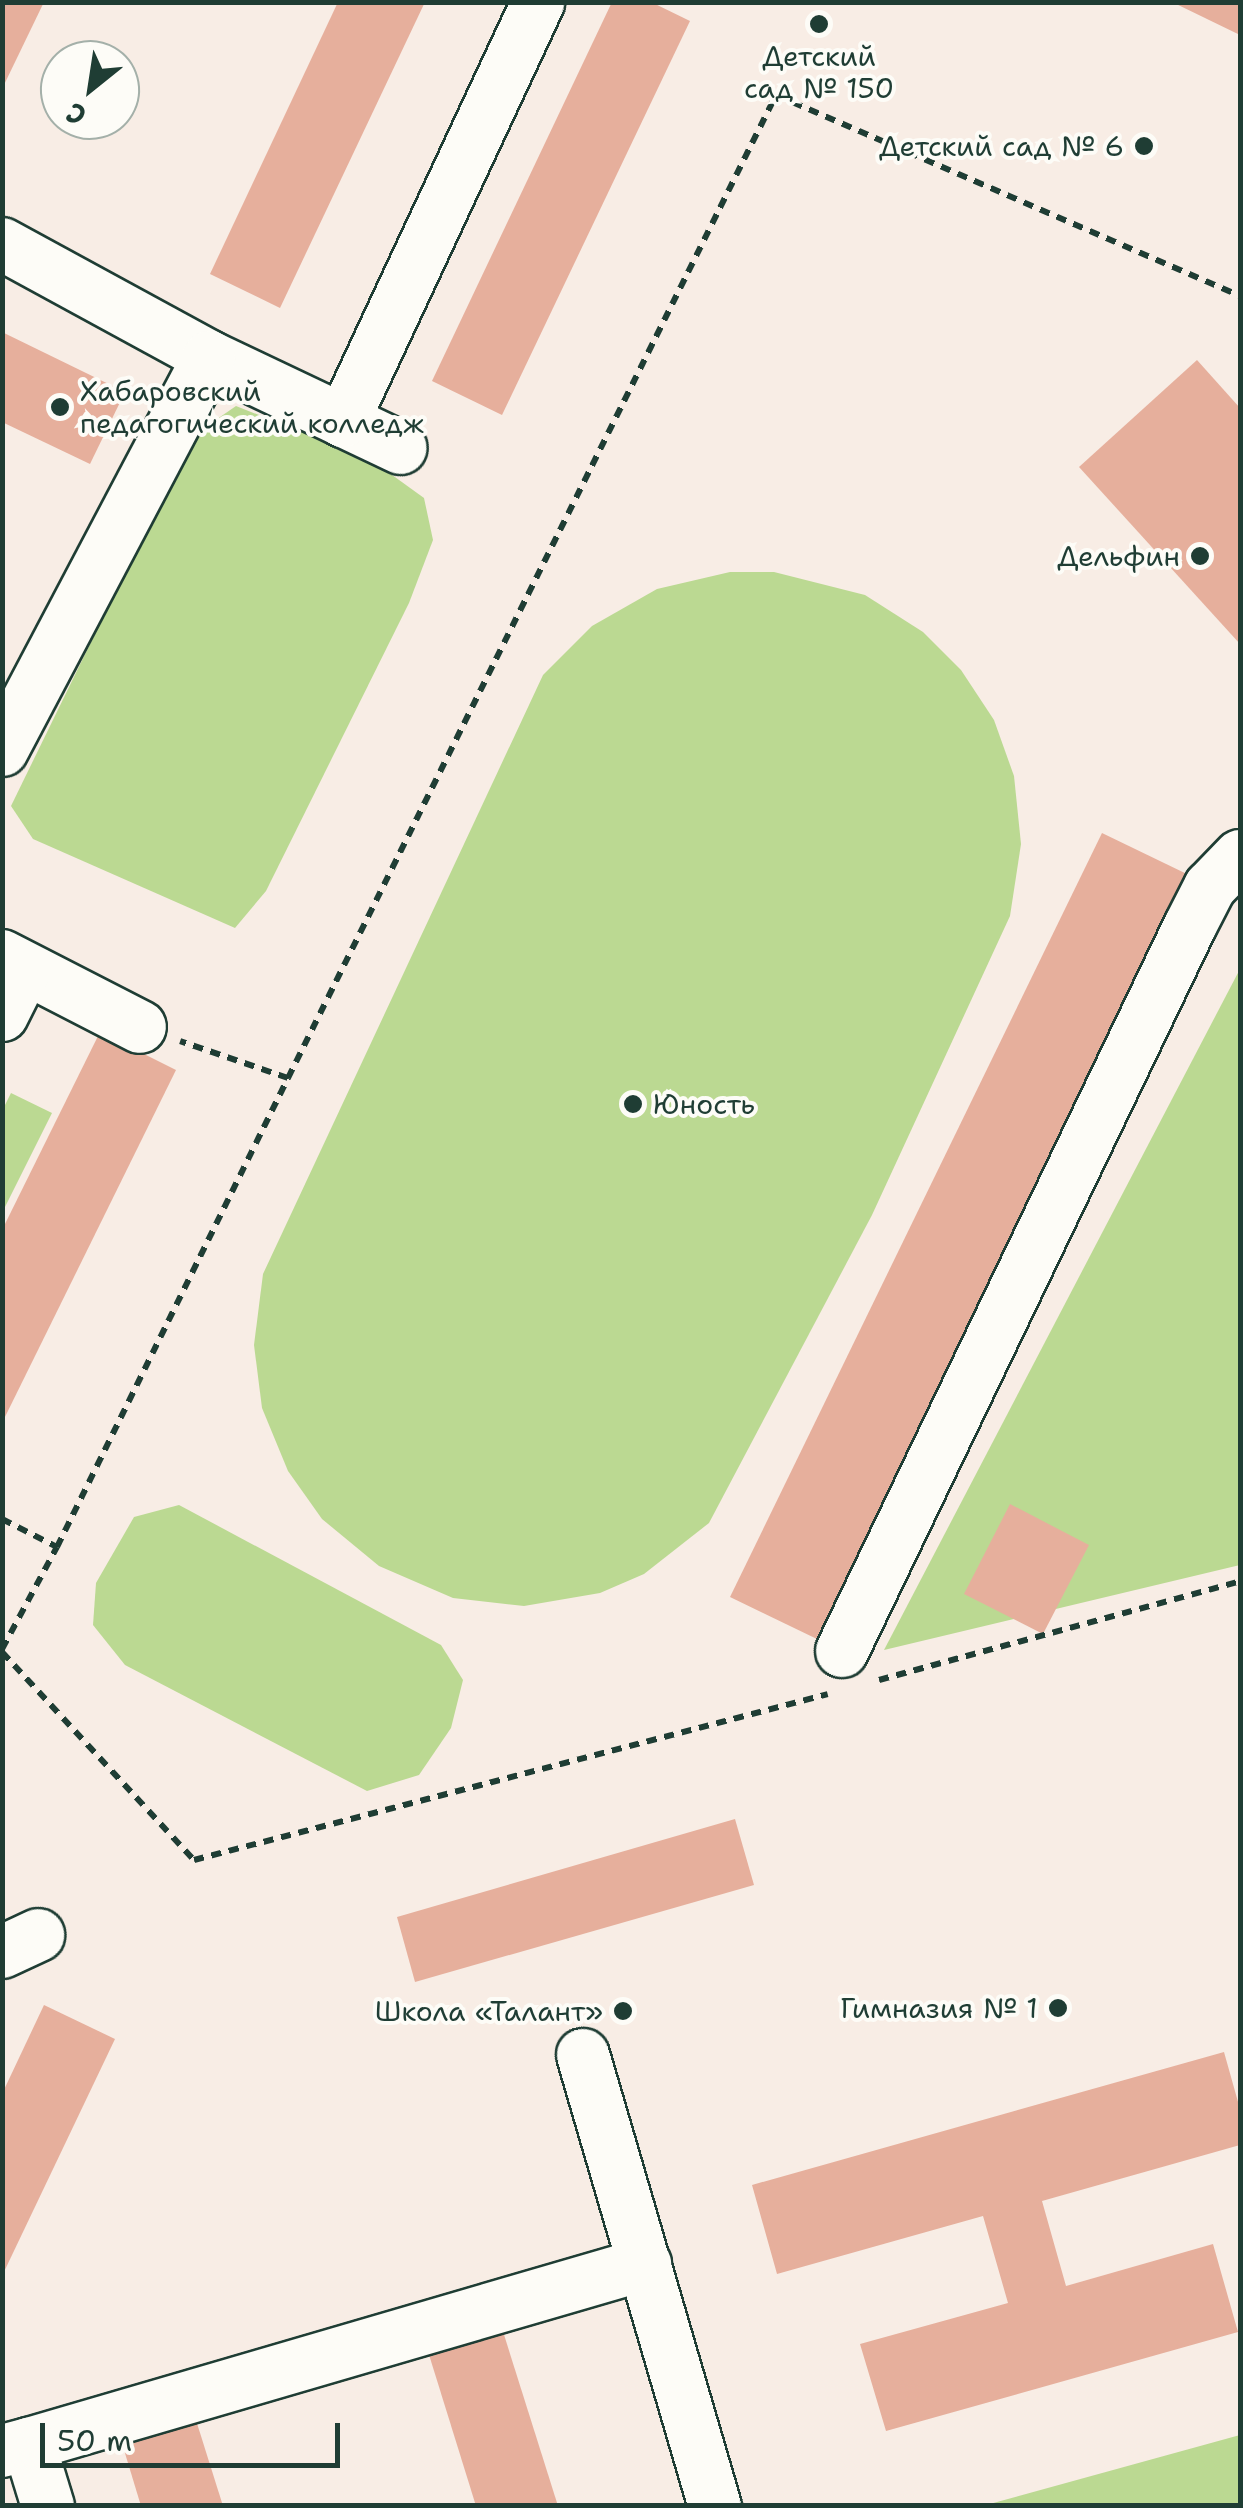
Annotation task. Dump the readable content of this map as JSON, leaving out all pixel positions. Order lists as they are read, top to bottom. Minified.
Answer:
{"places":["Детский сад № 150","Детский сад № 6","Хабаровский педагогический колледж","Дельфин","Юность","Гимназия № 1","Школа «Талант»"],"scale_bar":"50 m","north":"bottom left"}
